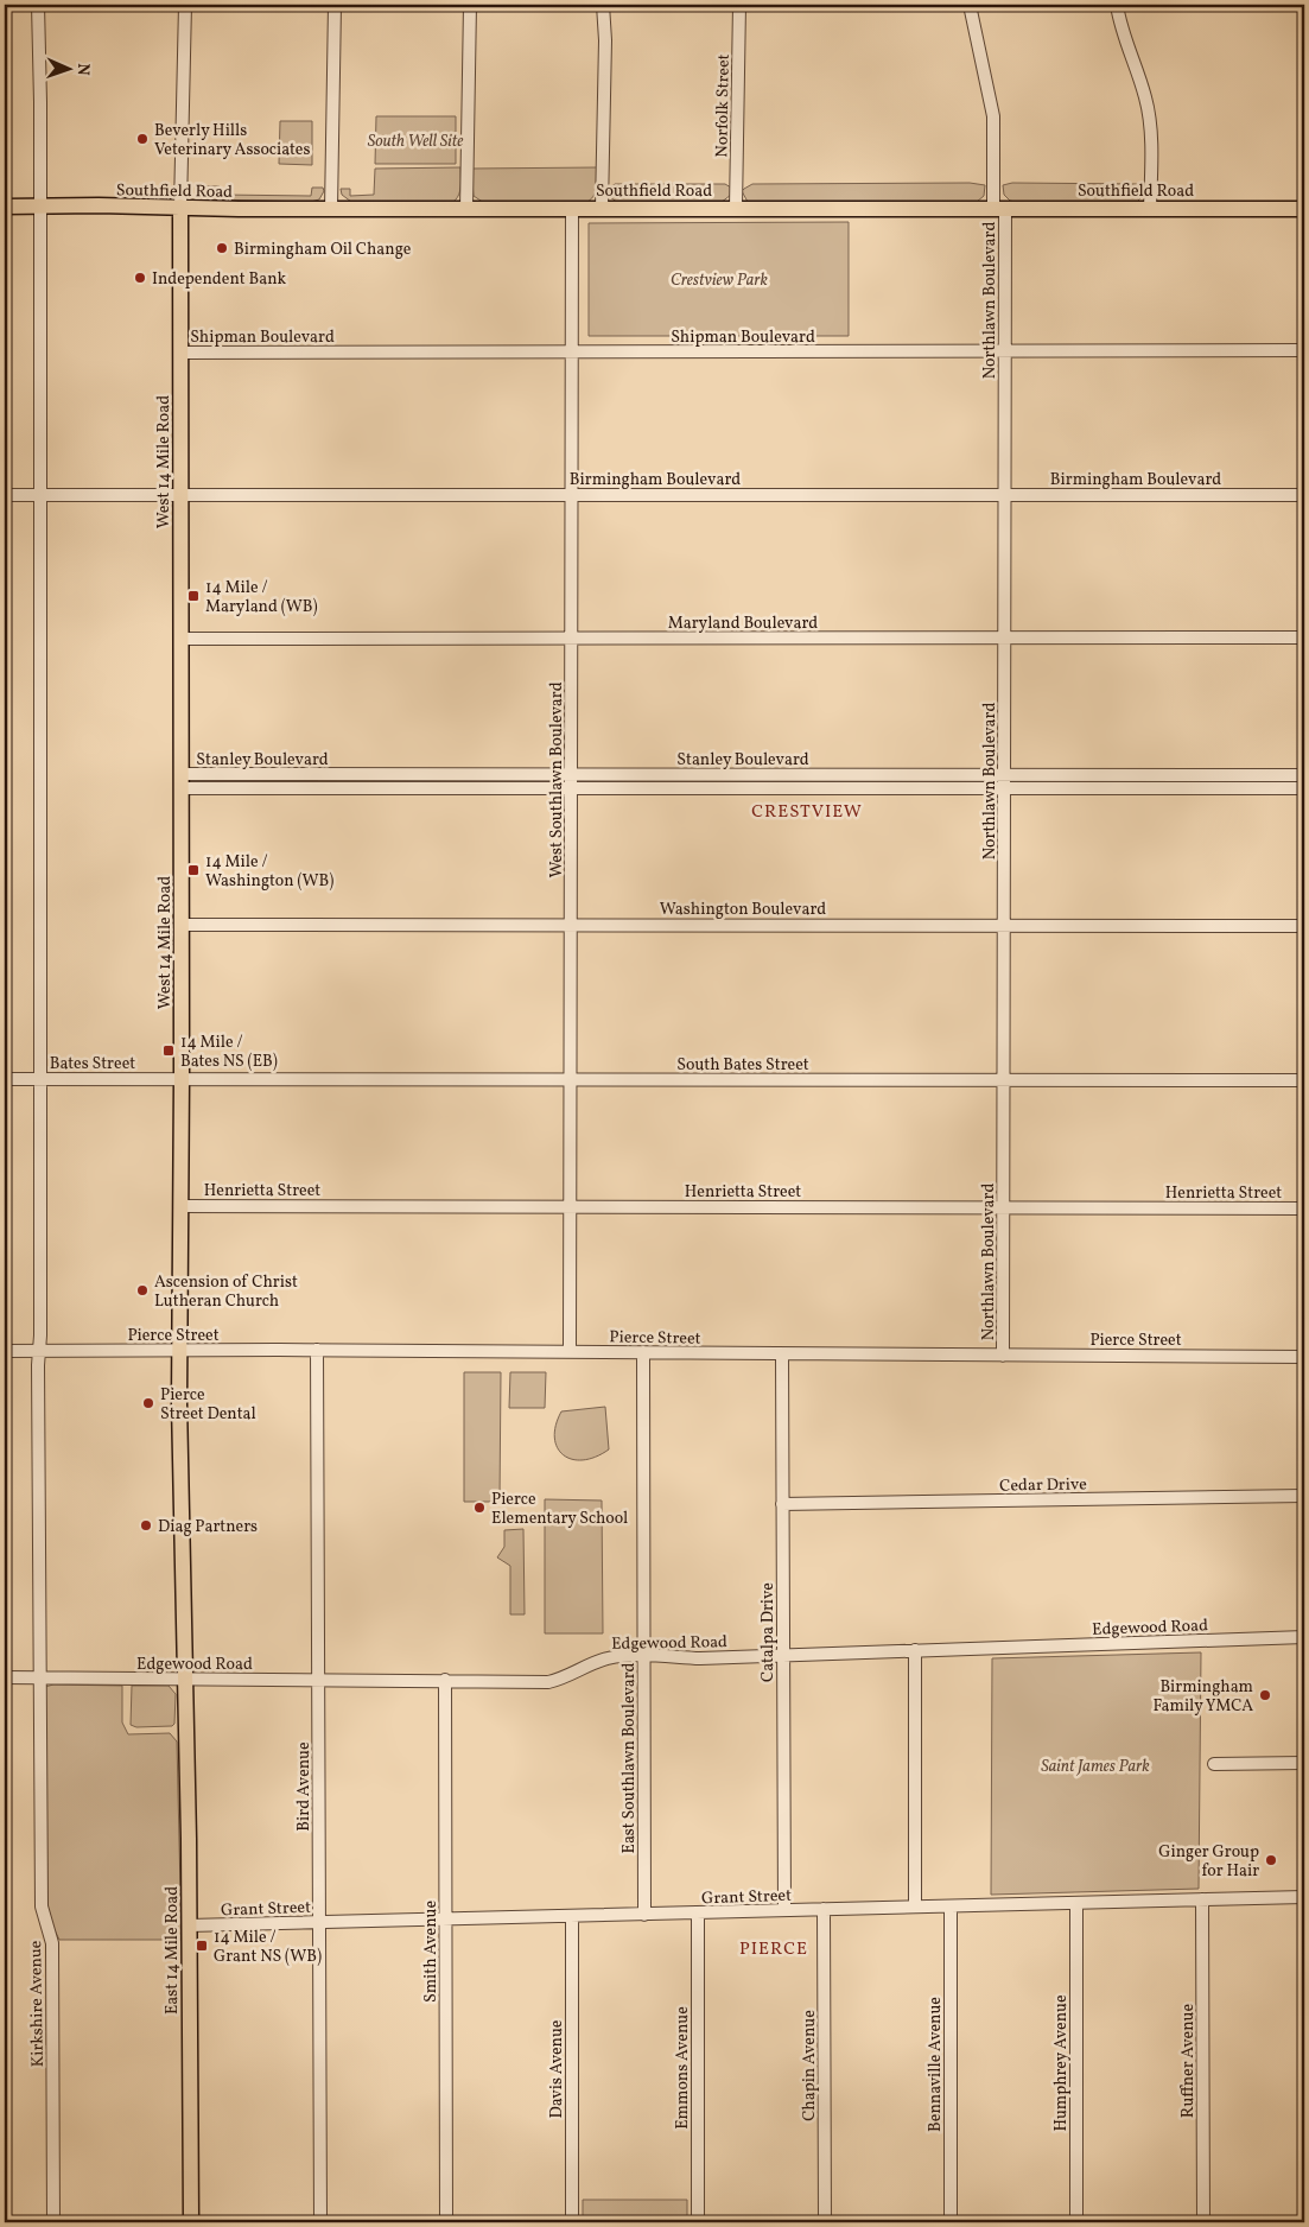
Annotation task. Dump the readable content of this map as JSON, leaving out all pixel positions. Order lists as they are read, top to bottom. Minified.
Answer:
{"streets":{"main road":["Southfield Road","West 14 Mile Road","East 14 Mile Road"],"street":["Norfolk Street","Northlawn Boulevard","Shipman Boulevard","Birmingham Boulevard","Maryland Boulevard","Stanley Boulevard","West Southlawn Boulevard","Washington Boulevard","Bates Street","South Bates Street","Henrietta Street","Pierce Street","Cedar Drive","Edgewood Road","Catalpa Drive","East Southlawn Boulevard","Bird Avenue","Grant Street","Smith Avenue","Kirkshire Avenue","Ruffner Avenue","Humphrey Avenue","Bennaville Avenue","Chapin Avenue","Emmons Avenue","Davis Avenue"]},"crossings":[["Norfolk Street","Southfield Road"],["Southfield Road","Northlawn Boulevard"],["Southfield Road","West 14 Mile Road"],["Southfield Road","West Southlawn Boulevard"],["Southfield Road","Kirkshire Avenue"],["Northlawn Boulevard","Shipman Boulevard"],["Northlawn Boulevard","Birmingham Boulevard"],["Northlawn Boulevard","Maryland Boulevard"],["Northlawn Boulevard","Stanley Boulevard"],["Northlawn Boulevard","Washington Boulevard"],["Northlawn Boulevard","South Bates Street"],["Northlawn Boulevard","Henrietta Street"],["Northlawn Boulevard","Pierce Street"],["Shipman Boulevard","West 14 Mile Road"],["Shipman Boulevard","West Southlawn Boulevard"],["West 14 Mile Road","Birmingham Boulevard"],["West 14 Mile Road","Maryland Boulevard"],["West 14 Mile Road","Stanley Boulevard"],["West 14 Mile Road","Washington Boulevard"],["West 14 Mile Road","Bates Street"],["West 14 Mile Road","South Bates Street"],["West 14 Mile Road","Henrietta Street"],["West 14 Mile Road","Pierce Street"],["West 14 Mile Road","Edgewood Road"],["West 14 Mile Road","East 14 Mile Road"],["Birmingham Boulevard","West Southlawn Boulevard"],["Birmingham Boulevard","Kirkshire Avenue"],["Maryland Boulevard","West Southlawn Boulevard"],["Stanley Boulevard","West Southlawn Boulevard"],["West Southlawn Boulevard","Washington Boulevard"],["West Southlawn Boulevard","South Bates Street"],["West Southlawn Boulevard","Henrietta Street"],["West Southlawn Boulevard","Pierce Street"],["Bates Street","South Bates Street"],["Bates Street","Kirkshire Avenue"],["Pierce Street","Catalpa Drive"],["Pierce Street","East Southlawn Boulevard"],["Pierce Street","Bird Avenue"],["Pierce Street","Kirkshire Avenue"],["Cedar Drive","Catalpa Drive"],["Edgewood Road","Catalpa Drive"],["Edgewood Road","East Southlawn Boulevard"],["Edgewood Road","Bird Avenue"],["Edgewood Road","East 14 Mile Road"],["Edgewood Road","Smith Avenue"],["Edgewood Road","Kirkshire Avenue"],["Catalpa Drive","Grant Street"],["East Southlawn Boulevard","Grant Street"],["Bird Avenue","Grant Street"],["Grant Street","East 14 Mile Road"],["Grant Street","Smith Avenue"],["Grant Street","Ruffner Avenue"],["Grant Street","Humphrey Avenue"],["Grant Street","Bennaville Avenue"],["Grant Street","Chapin Avenue"],["Grant Street","Emmons Avenue"],["Grant Street","Davis Avenue"]],"districts":["CRESTVIEW","PIERCE"],"parks":["South Well Site","Crestview Park","Saint James Park"],"places":{"other":["Beverly Hills Veterinary Associates","Birmingham Oil Change","Independent Bank","Ascension of Christ Lutheran Church","Pierce Street Dental","Pierce Elementary School","Diag Partners","Birmingham Family YMCA","Ginger Group for Hair"],"transit":["14 Mile / Maryland (WB)","14 Mile / Washington (WB)","14 Mile / Bates NS (EB)","14 Mile / Grant NS (WB)"]},"north":"right"}
